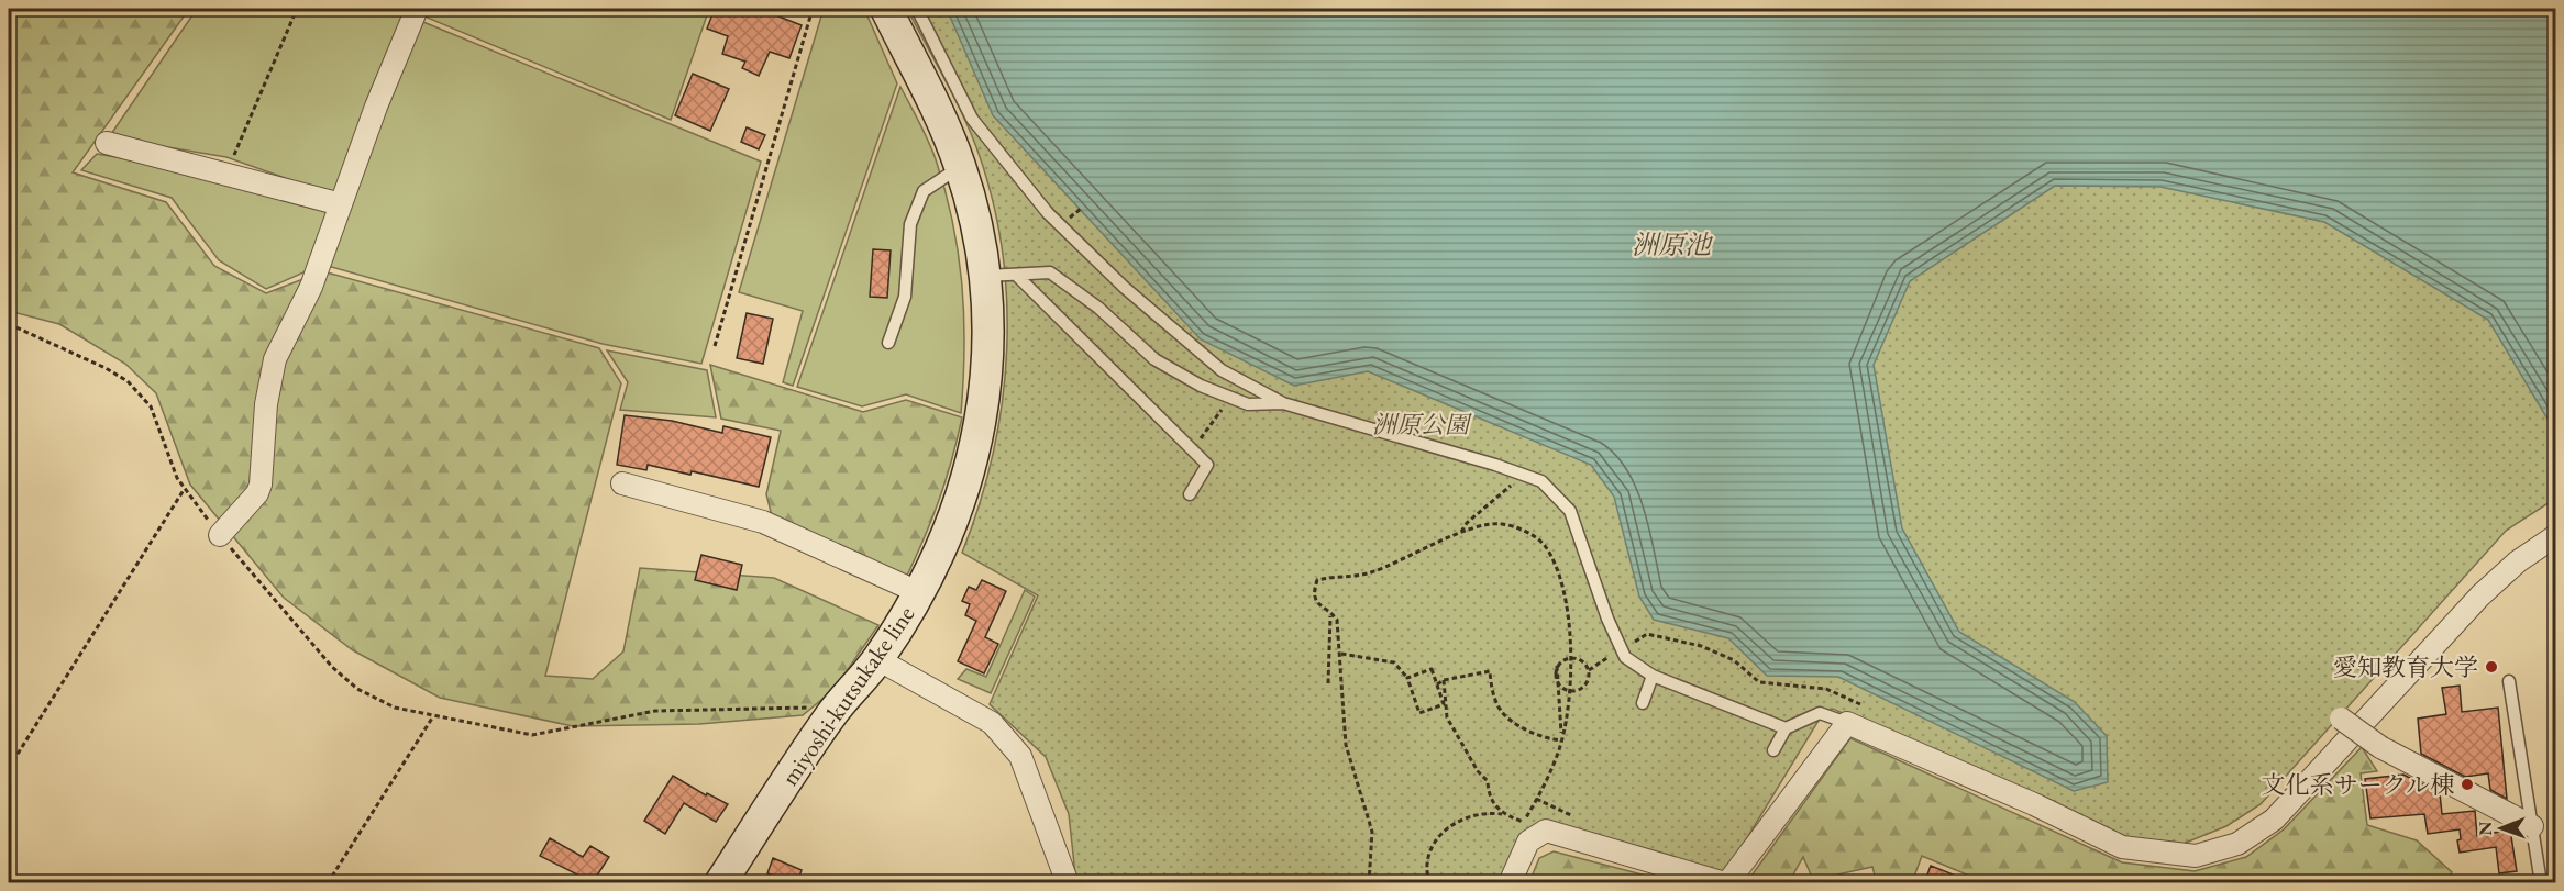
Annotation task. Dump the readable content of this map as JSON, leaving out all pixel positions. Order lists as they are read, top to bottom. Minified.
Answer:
{"streets":{"main road":["miyoshi-kutsukake line"]},"water":["洲原池"],"parks":["洲原公園"],"places":["愛知教育大学","文化系サークル棟"],"north":"left"}
